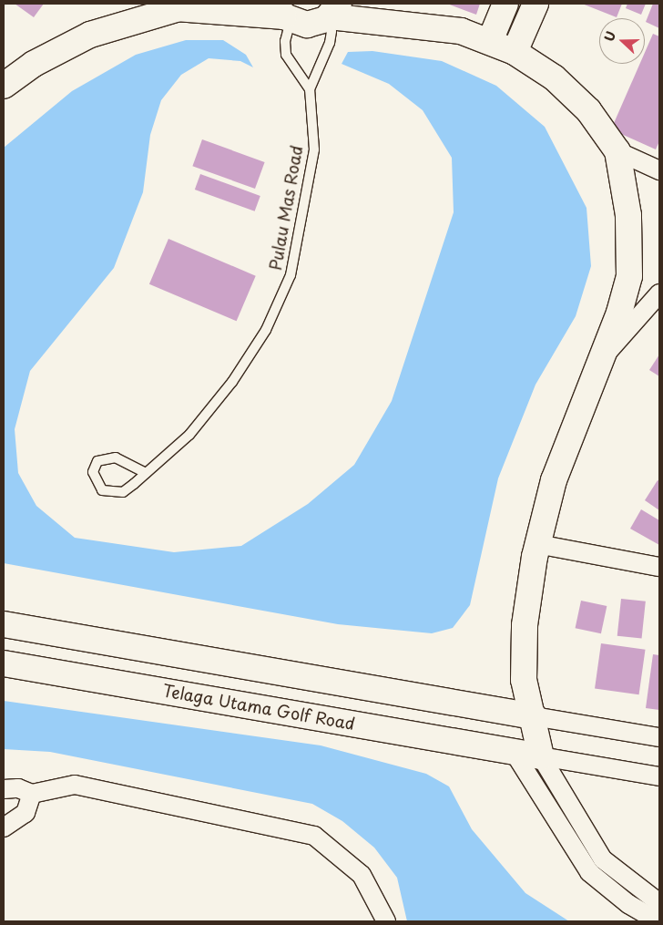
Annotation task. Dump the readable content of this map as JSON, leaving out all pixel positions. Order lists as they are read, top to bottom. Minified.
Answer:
{"streets":{"main road":["Telaga Utama Golf Road"],"lane":["Pulau Mas Road"]},"north":"left"}
